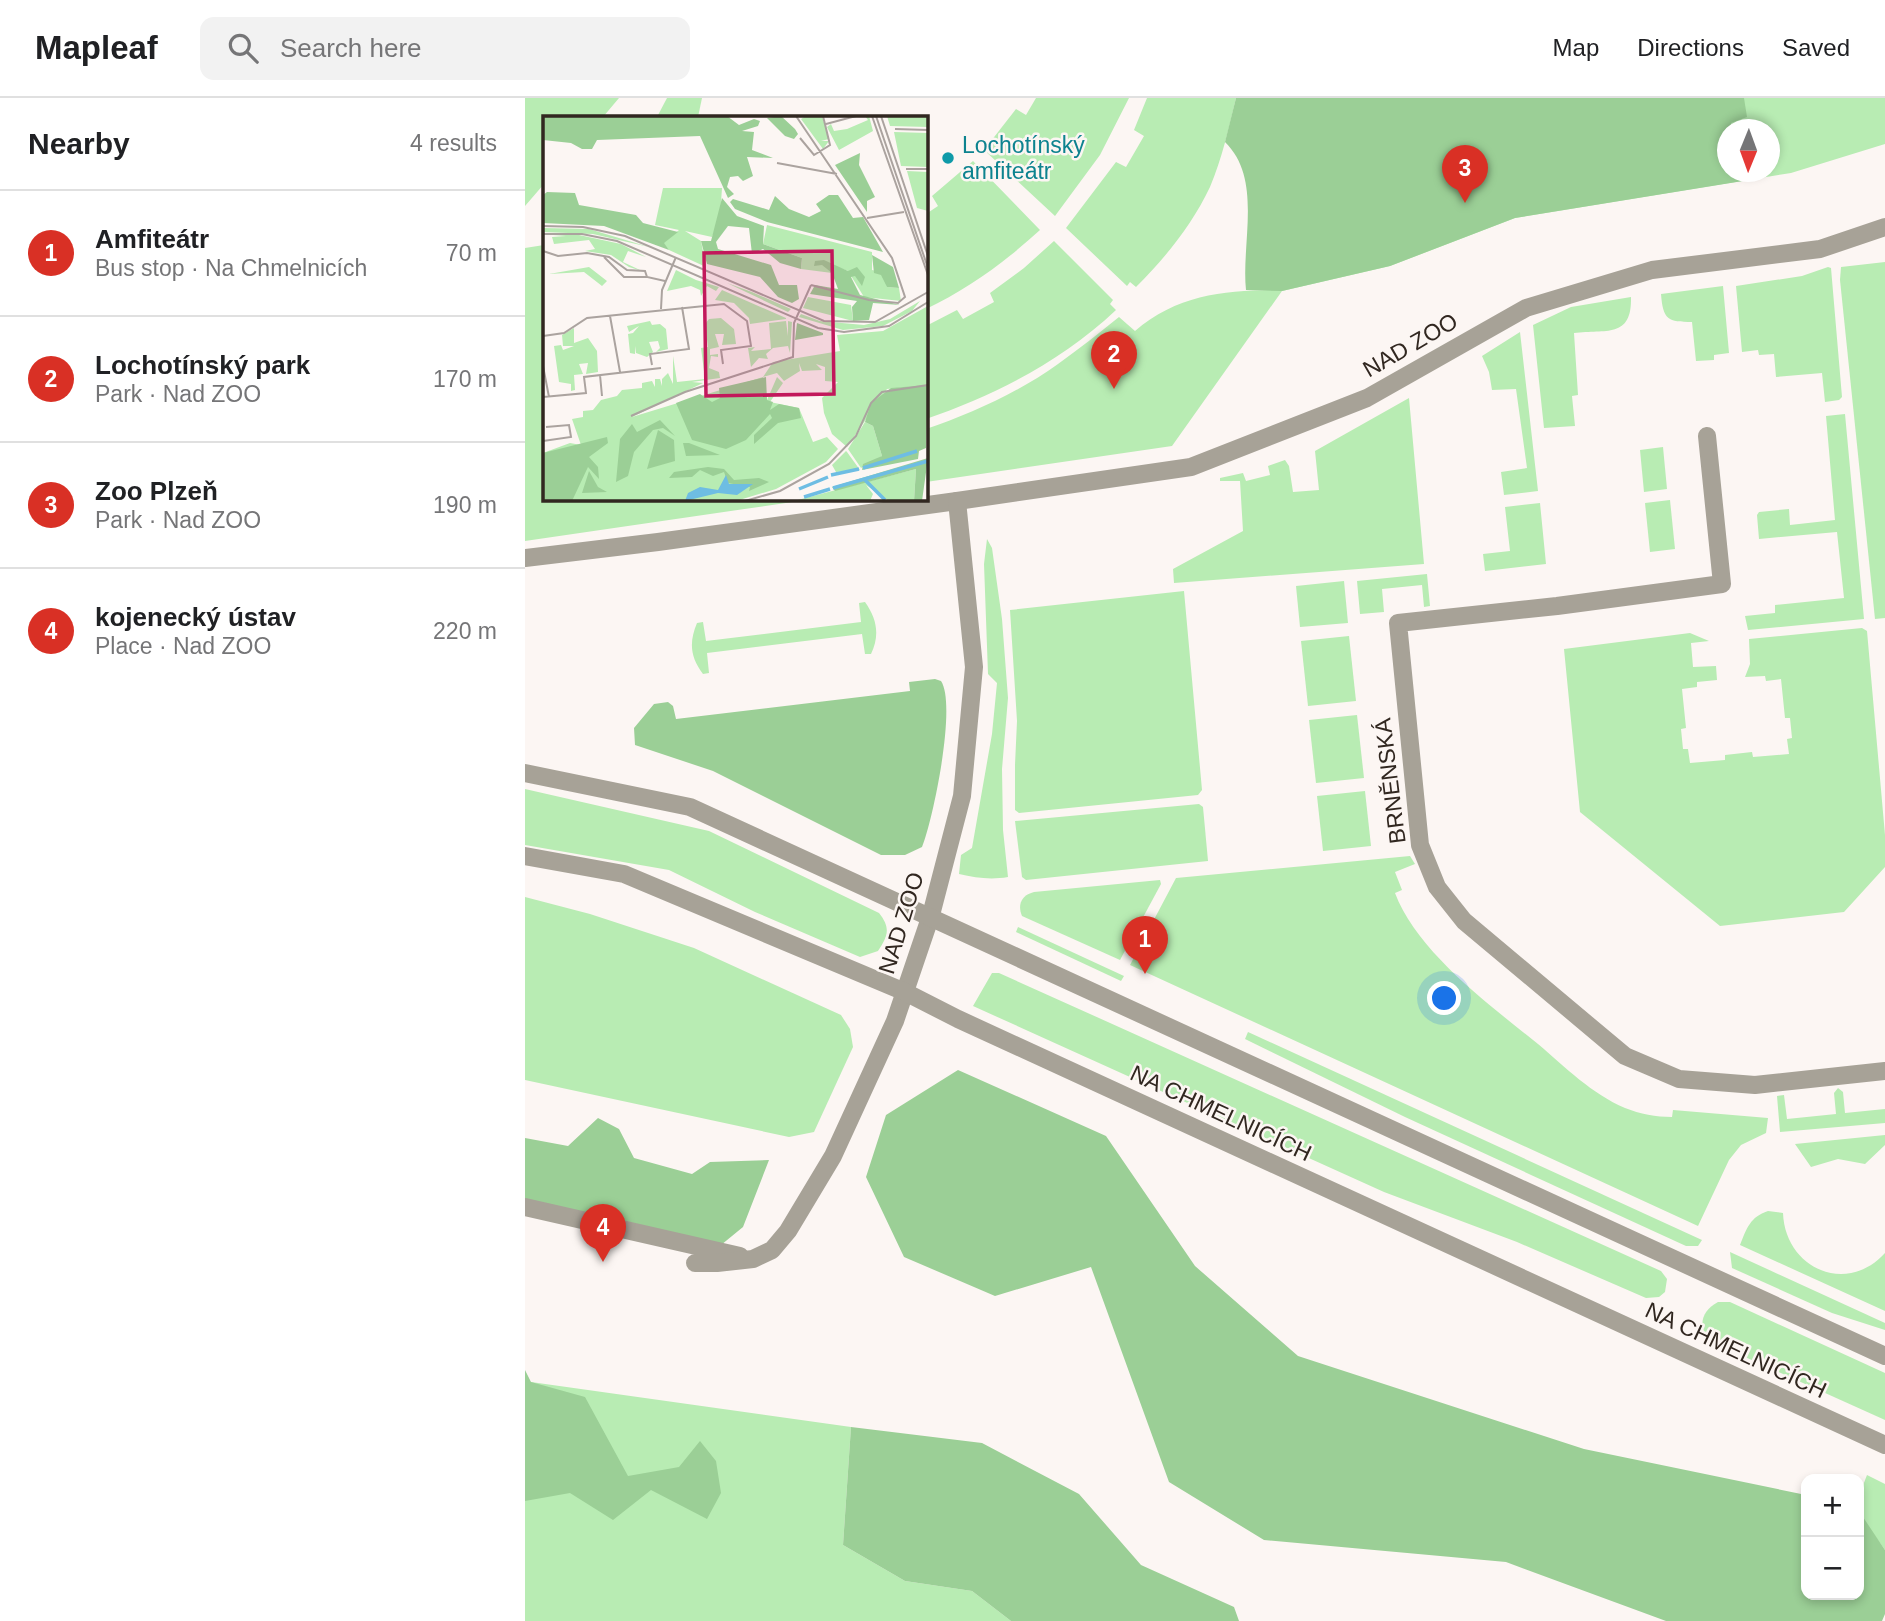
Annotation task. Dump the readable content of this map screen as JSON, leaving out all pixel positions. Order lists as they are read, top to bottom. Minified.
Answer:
{"streets":{"street":["NAD ZOO","BRNĚNSKÁ","NA CHMELNICÍCH"]},"crossings":[["NAD ZOO","NA CHMELNICÍCH"]],"places":["Lochotínský amfiteátr"],"north":"bottom","page":{"header":"Mapleaf","search":"Search here","nav":["Map","Directions","Saved"],"heading":["Nearby","4 results"],"pins":["3","2","1","4"],"list":[{"mark":"1","name":"Amfiteátr","note":"Bus stop · Na Chmelnicích","value":"70 m"},{"mark":"2","name":"Lochotínský park","note":"Park · Nad ZOO","value":"170 m"},{"mark":"3","name":"Zoo Plzeň","note":"Park · Nad ZOO","value":"190 m"},{"mark":"4","name":"kojenecký ústav","note":"Place · Nad ZOO","value":"220 m"}],"map_buttons":["+","−"]}}
